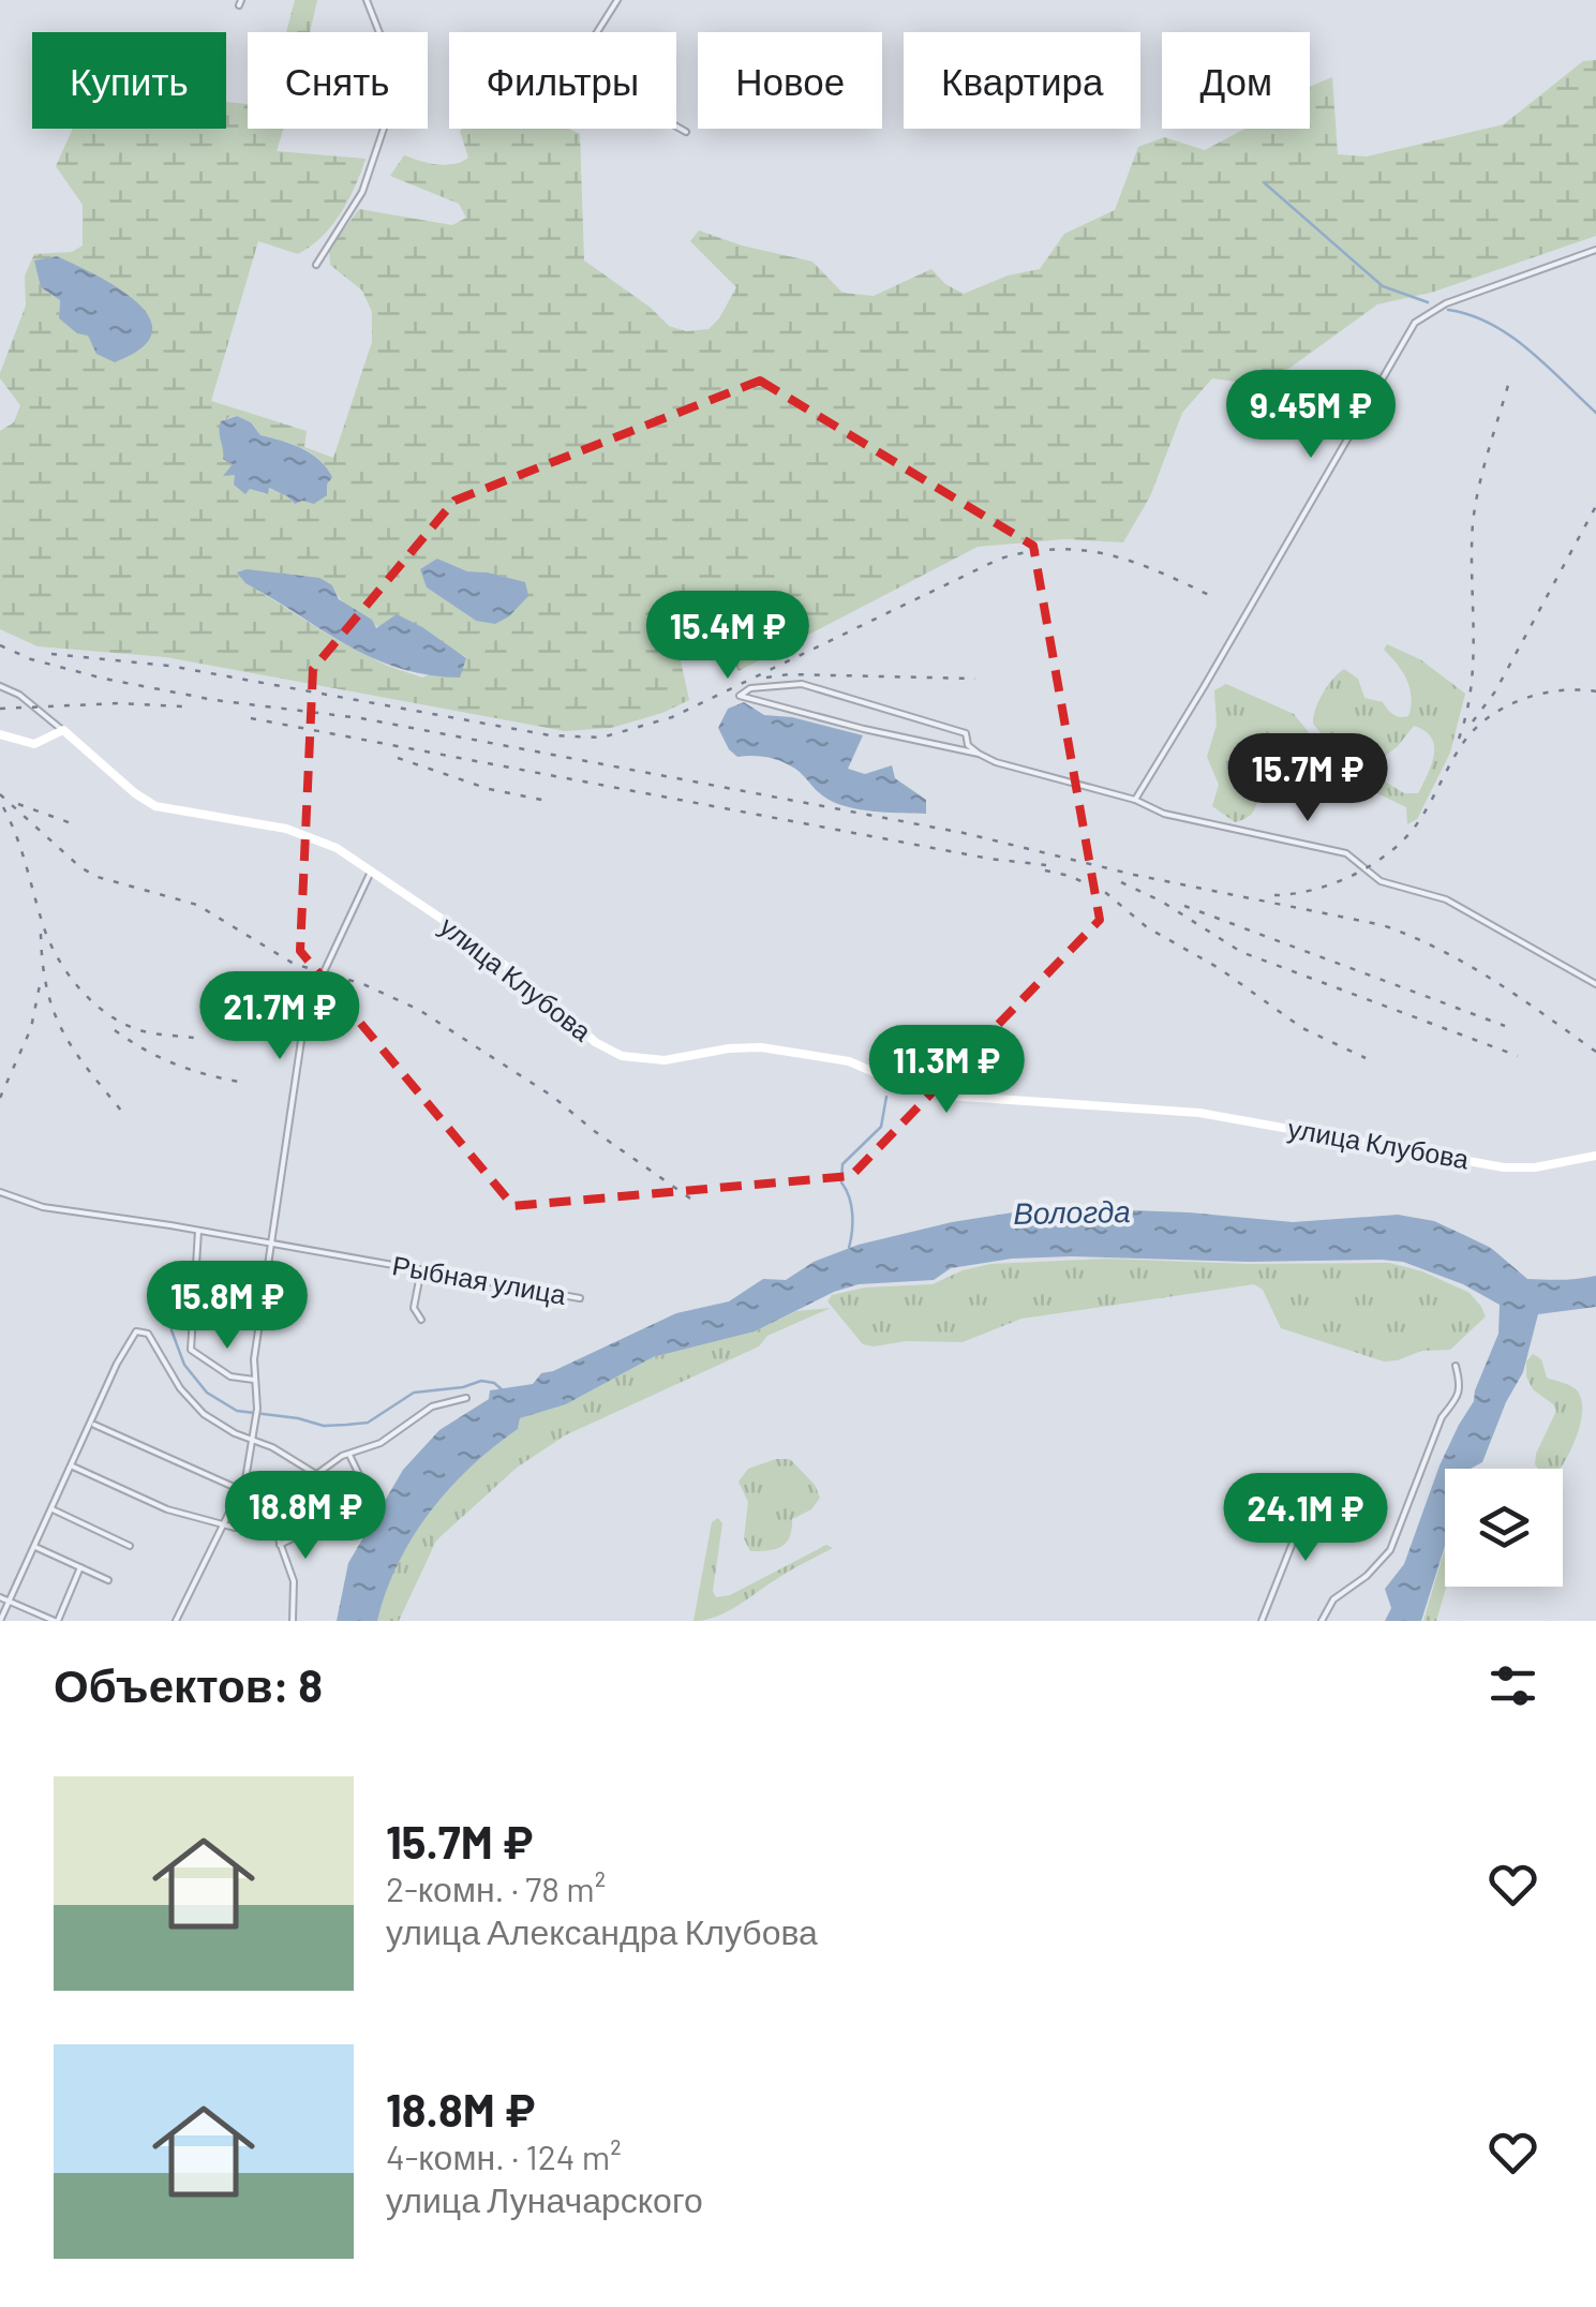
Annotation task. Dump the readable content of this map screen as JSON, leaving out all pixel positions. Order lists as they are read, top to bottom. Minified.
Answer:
{"streets":{"main road":["улица Клубова"],"street":["Рыбная улица"]},"water":["Вологда"],"page":{"chip":["Купить","Снять","Фильтры","Новое","Квартира","Дом"],"price":["9.45M ₽","15.4M ₽","15.7M ₽","21.7M ₽","11.3M ₽","15.8M ₽","18.8M ₽","24.1M ₽"],"heading":"Объектов: 8","list":[{"name":"15.7M ₽","note":"2-комн. · 78 m² · улица Александра Клубова"},{"name":"18.8M ₽","note":"4-комн. · 124 m² · улица Луначарского"}]}}
